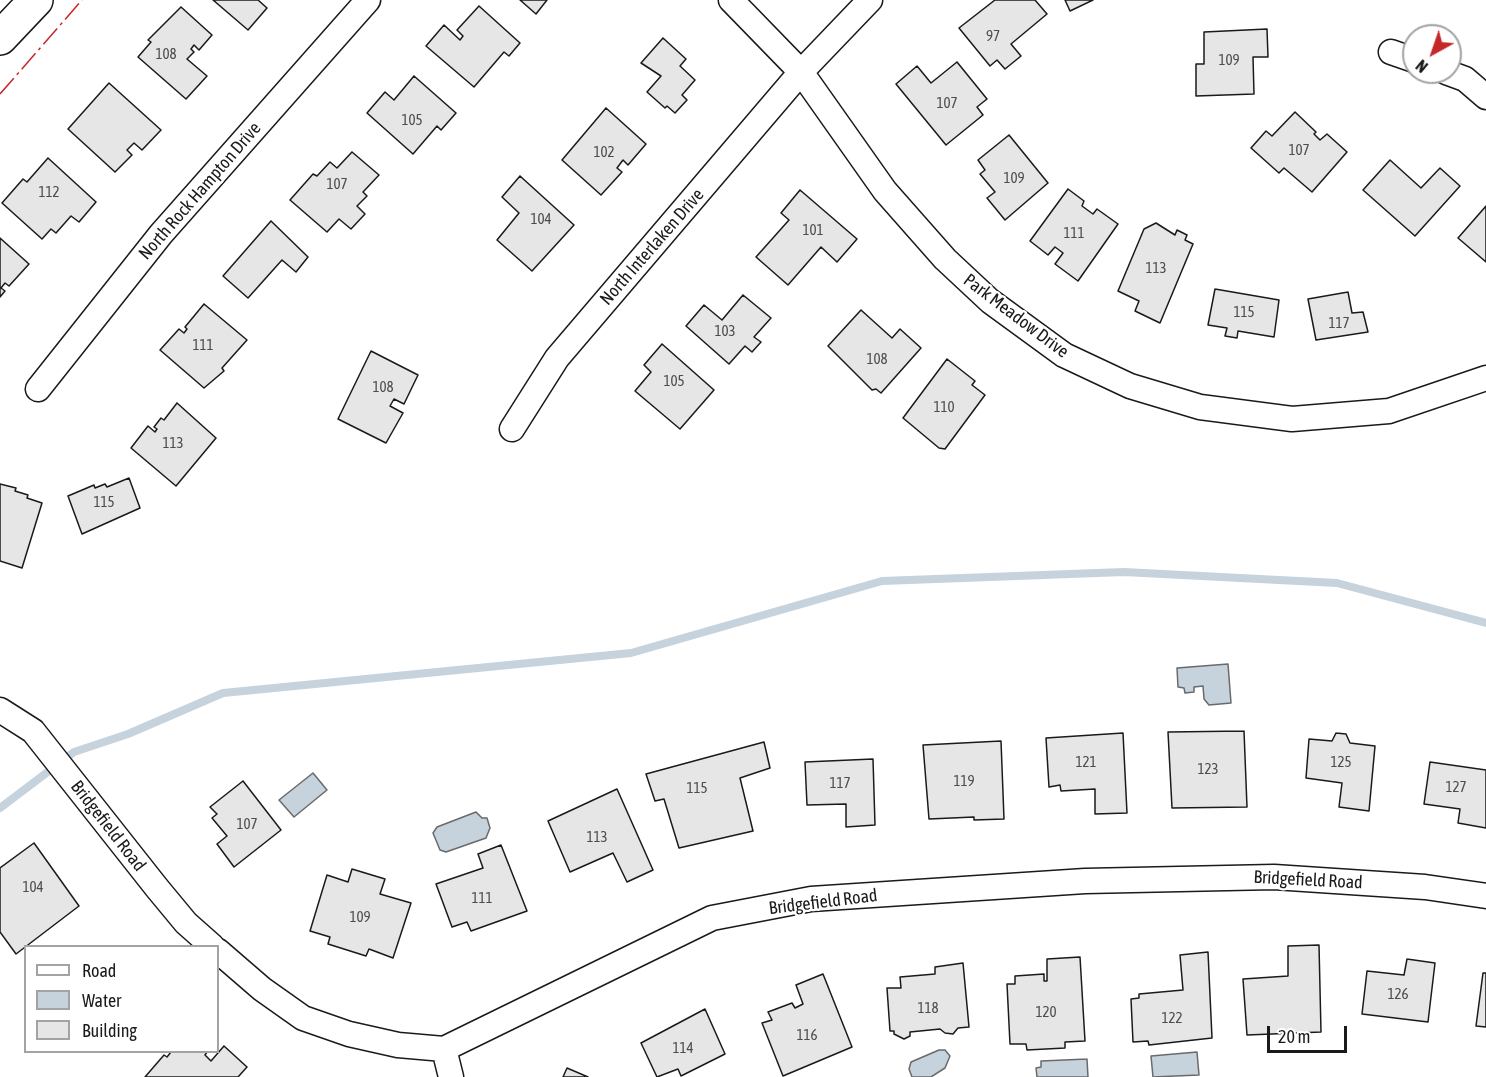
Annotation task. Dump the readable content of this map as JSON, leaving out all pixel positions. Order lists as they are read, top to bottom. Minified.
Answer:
{"streets":{"street":["North Rock Hampton Drive","North Interlaken Drive","Park Meadow Drive","Bridgefield Road"]},"crossings":[["North Interlaken Drive","Park Meadow Drive"]],"house_numbers":["97","108","109","107","105","107","102","109","107","112","104","101","111","113","115","117","103","111","108","105","108","110","113","115","121","125","123","119","117","127","115","107","113","104","111","109","126","118","120","122","116","114"],"legend":["Road","Water","Building"],"scale_bar":"20 m","north":"bottom left"}
